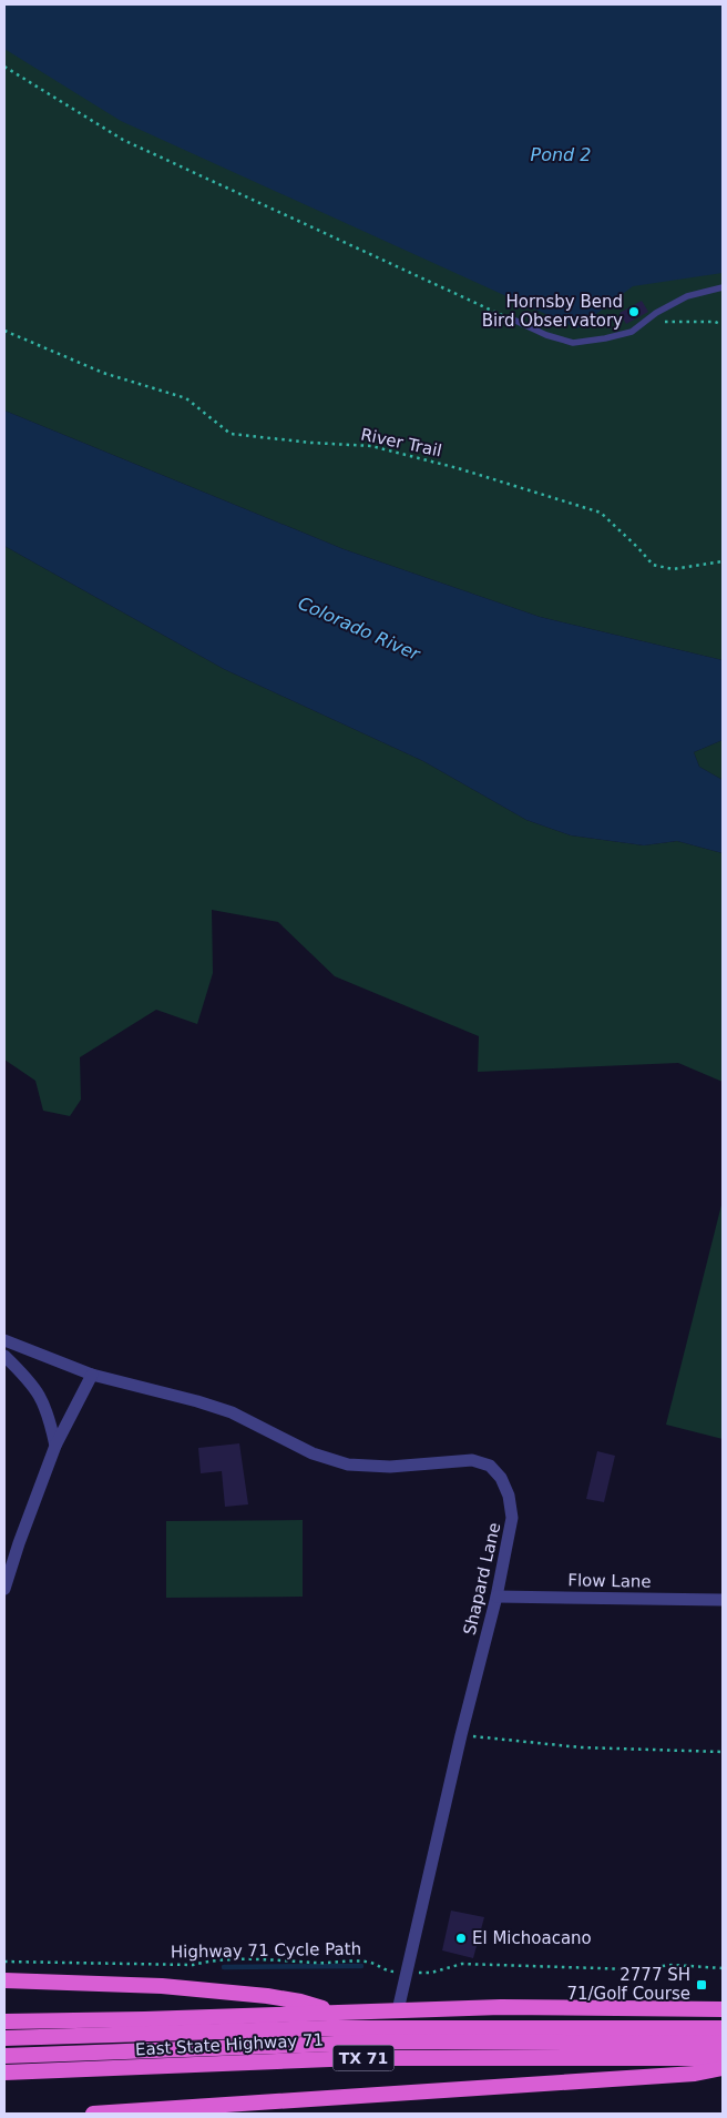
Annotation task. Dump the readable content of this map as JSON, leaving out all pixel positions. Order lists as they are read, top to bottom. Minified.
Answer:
{"streets":{"highway":["East State Highway 71","TX 71"],"street":["Shapard Lane","Flow Lane"],"path":["River Trail","Highway 71 Cycle Path"]},"crossings":[["Shapard Lane","Flow Lane"],["Shapard Lane","Highway 71 Cycle Path"],["Shapard Lane","East State Highway 71"]],"water":["Pond 2","Colorado River"],"places":{"other":["Hornsby Bend Bird Observatory","El Michoacano"],"transit":["2777 SH 71/Golf Course"]}}
